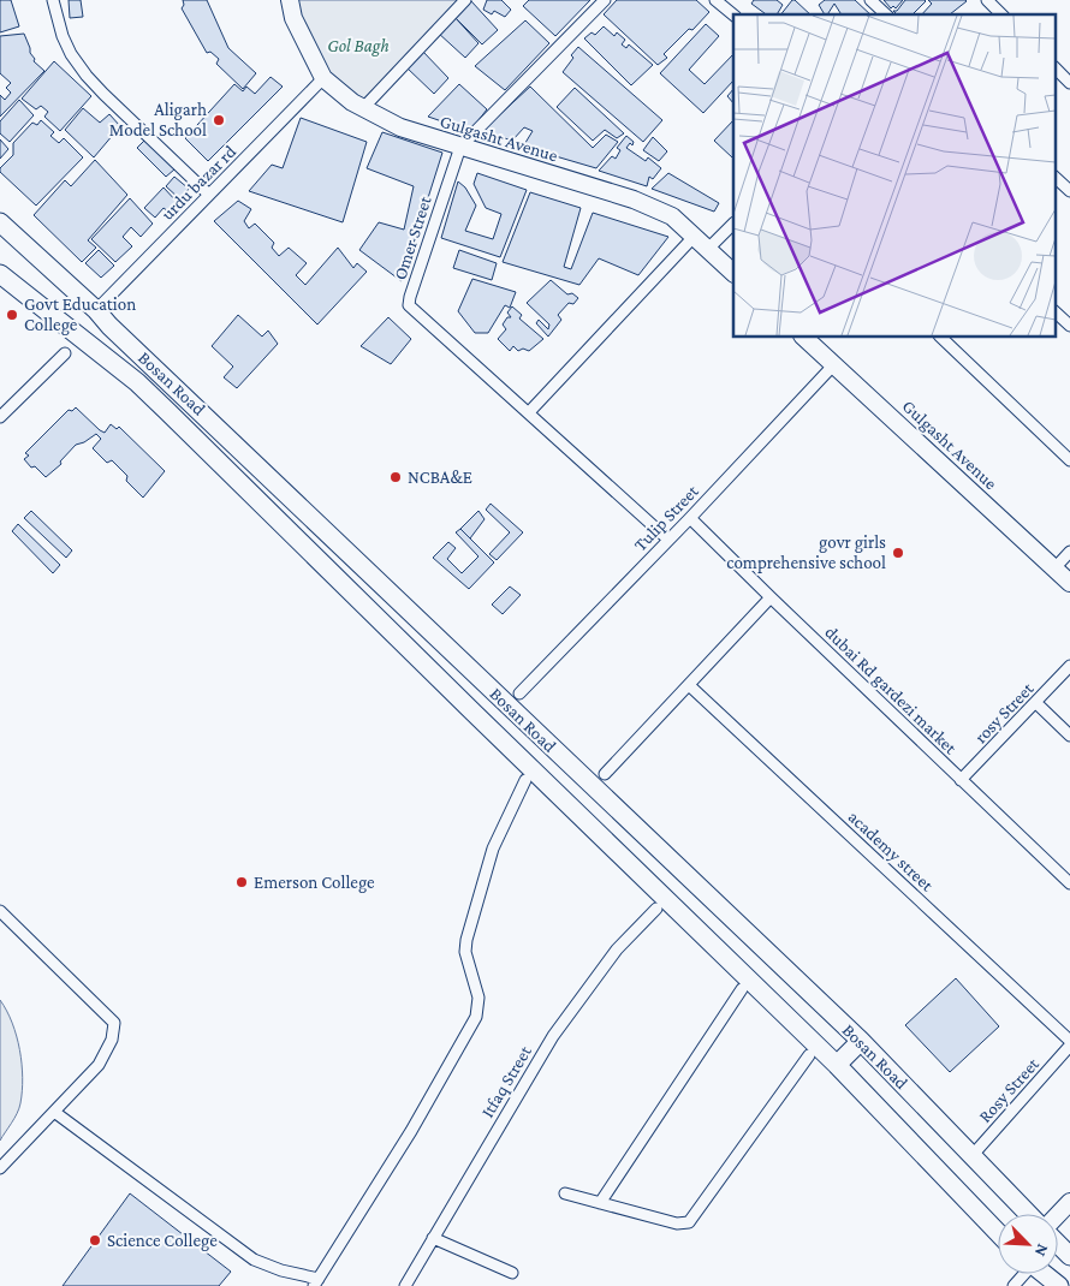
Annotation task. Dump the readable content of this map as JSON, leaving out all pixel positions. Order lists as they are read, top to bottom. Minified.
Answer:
{"streets":{"main road":["Bosan Road"],"street":["Gulgasht Avenue","urdu bazar rd","Omer Street","Tulip Street","dubai Rd gardezi market","rosy Street","academy street","Itfaq Street","Rosy Street"]},"crossings":[["Gulgasht Avenue","urdu bazar rd"],["Gulgasht Avenue","Omer Street"],["Gulgasht Avenue","Tulip Street"],["urdu bazar rd","Bosan Road"],["Omer Street","Tulip Street"],["Bosan Road","Rosy Street"],["Tulip Street","dubai Rd gardezi market"],["dubai Rd gardezi market","rosy Street"]],"parks":["Gol Bagh"],"places":["Aligarh Model School","Govt Education College","NCBA&E","govr girls comprehensive school","Emerson College","Science College"],"north":"bottom right"}
